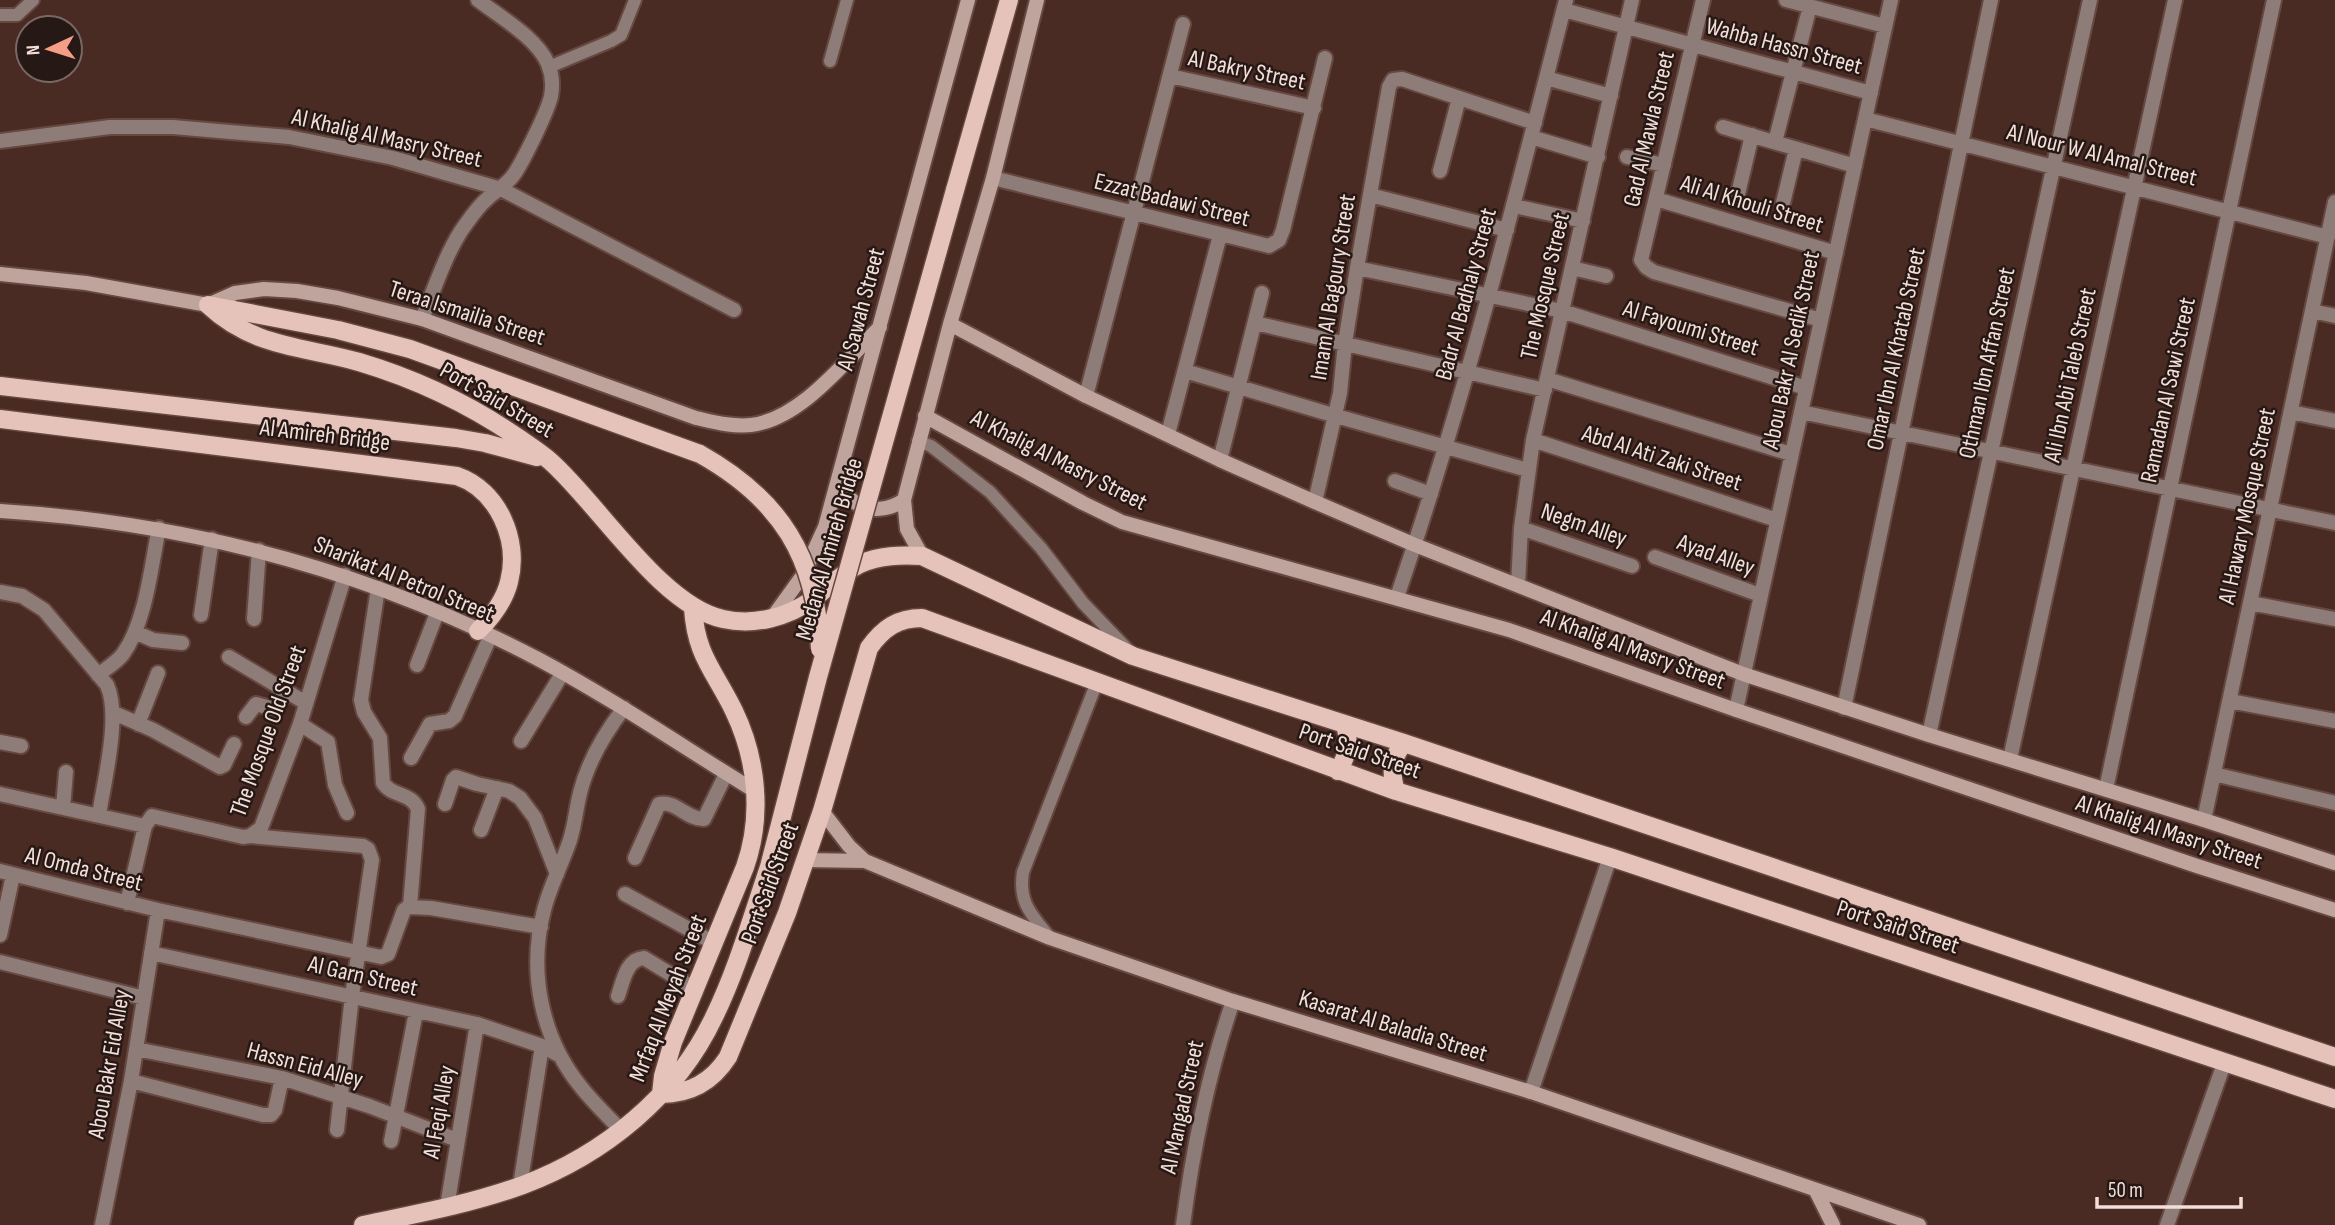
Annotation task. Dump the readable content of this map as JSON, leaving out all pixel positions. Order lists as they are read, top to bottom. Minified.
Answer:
{"streets":{"main road":["Port Said Street","Al Amireh Bridge","Medan Al Amireh Bridge","Mrfaq Al Meyah Street"],"street":["Wahba Hassn Street","Al Bakry Street","Gad Al Mawla Street","Al Khalig Al Masry Street","Al Nour W Al Amal Street","Ezzat Badawi Street","Ali Al Khouli Street","The Mosque Street","Imam Al Bagoury Street","Badr Al Badhaly Street","Al Sawah Street","Teraa Ismailia Street","Al Fayoumi Street","Omar Ibn Al Khatab Street","Abou Bakr Al Sedik Street","Othman Ibn Affan Street","Ali Ibn Abi Taleb Street","Ramadan Al Sawi Street","Abd Al Ati Zaki Street","Al Hawary Mosque Street","Negm Alley","Ayad Alley","Sharikat Al Petrol Street","The Mosque Old Street","Al Omda Street","Al Garn Street","Kasarat Al Baladia Street","Abou Bakr Eid Alley","Hassn Eid Alley","Al Mangad Street","Al Feqi Alley"]},"crossings":[["Wahba Hassn Street","Gad Al Mawla Street"],["Wahba Hassn Street","The Mosque Street"],["Wahba Hassn Street","Badr Al Badhaly Street"],["Wahba Hassn Street","Abou Bakr Al Sedik Street"],["Al Bakry Street","Ezzat Badawi Street"],["Gad Al Mawla Street","Ali Al Khouli Street"],["Gad Al Mawla Street","Abou Bakr Al Sedik Street"],["Al Khalig Al Masry Street","The Mosque Street"],["Al Khalig Al Masry Street","Imam Al Bagoury Street"],["Al Khalig Al Masry Street","Badr Al Badhaly Street"],["Al Khalig Al Masry Street","Omar Ibn Al Khatab Street"],["Al Khalig Al Masry Street","Abou Bakr Al Sedik Street"],["Al Khalig Al Masry Street","Othman Ibn Affan Street"],["Al Khalig Al Masry Street","Ali Ibn Abi Taleb Street"],["Al Khalig Al Masry Street","Ramadan Al Sawi Street"],["Al Khalig Al Masry Street","Al Hawary Mosque Street"],["Al Nour W Al Amal Street","Omar Ibn Al Khatab Street"],["Al Nour W Al Amal Street","Abou Bakr Al Sedik Street"],["Al Nour W Al Amal Street","Othman Ibn Affan Street"],["Al Nour W Al Amal Street","Ali Ibn Abi Taleb Street"],["Al Nour W Al Amal Street","Ramadan Al Sawi Street"],["Al Nour W Al Amal Street","Al Hawary Mosque Street"],["Ali Al Khouli Street","Abou Bakr Al Sedik Street"],["The Mosque Street","Al Fayoumi Street"],["The Mosque Street","Abd Al Ati Zaki Street"],["The Mosque Street","Negm Alley"],["Imam Al Bagoury Street","Al Fayoumi Street"],["Badr Al Badhaly Street","Al Fayoumi Street"],["Al Sawah Street","Teraa Ismailia Street"],["Al Sawah Street","Port Said Street"],["Teraa Ismailia Street","Port Said Street"],["Al Fayoumi Street","Abou Bakr Al Sedik Street"],["Abou Bakr Al Sedik Street","Abd Al Ati Zaki Street"],["Abou Bakr Al Sedik Street","Ayad Alley"],["Port Said Street","Al Amireh Bridge"],["Port Said Street","Medan Al Amireh Bridge"],["Port Said Street","Mrfaq Al Meyah Street"],["Port Said Street","Kasarat Al Baladia Street"],["Al Amireh Bridge","Sharikat Al Petrol Street"],["Medan Al Amireh Bridge","Mrfaq Al Meyah Street"],["Sharikat Al Petrol Street","The Mosque Old Street"],["Sharikat Al Petrol Street","Mrfaq Al Meyah Street"],["Al Omda Street","Al Garn Street"],["Al Omda Street","Abou Bakr Eid Alley"],["Al Garn Street","Abou Bakr Eid Alley"],["Al Garn Street","Al Feqi Alley"],["Mrfaq Al Meyah Street","Al Feqi Alley"],["Kasarat Al Baladia Street","Al Mangad Street"],["Abou Bakr Eid Alley","Hassn Eid Alley"],["Hassn Eid Alley","Al Feqi Alley"]],"scale_bar":"50 m","north":"left"}
